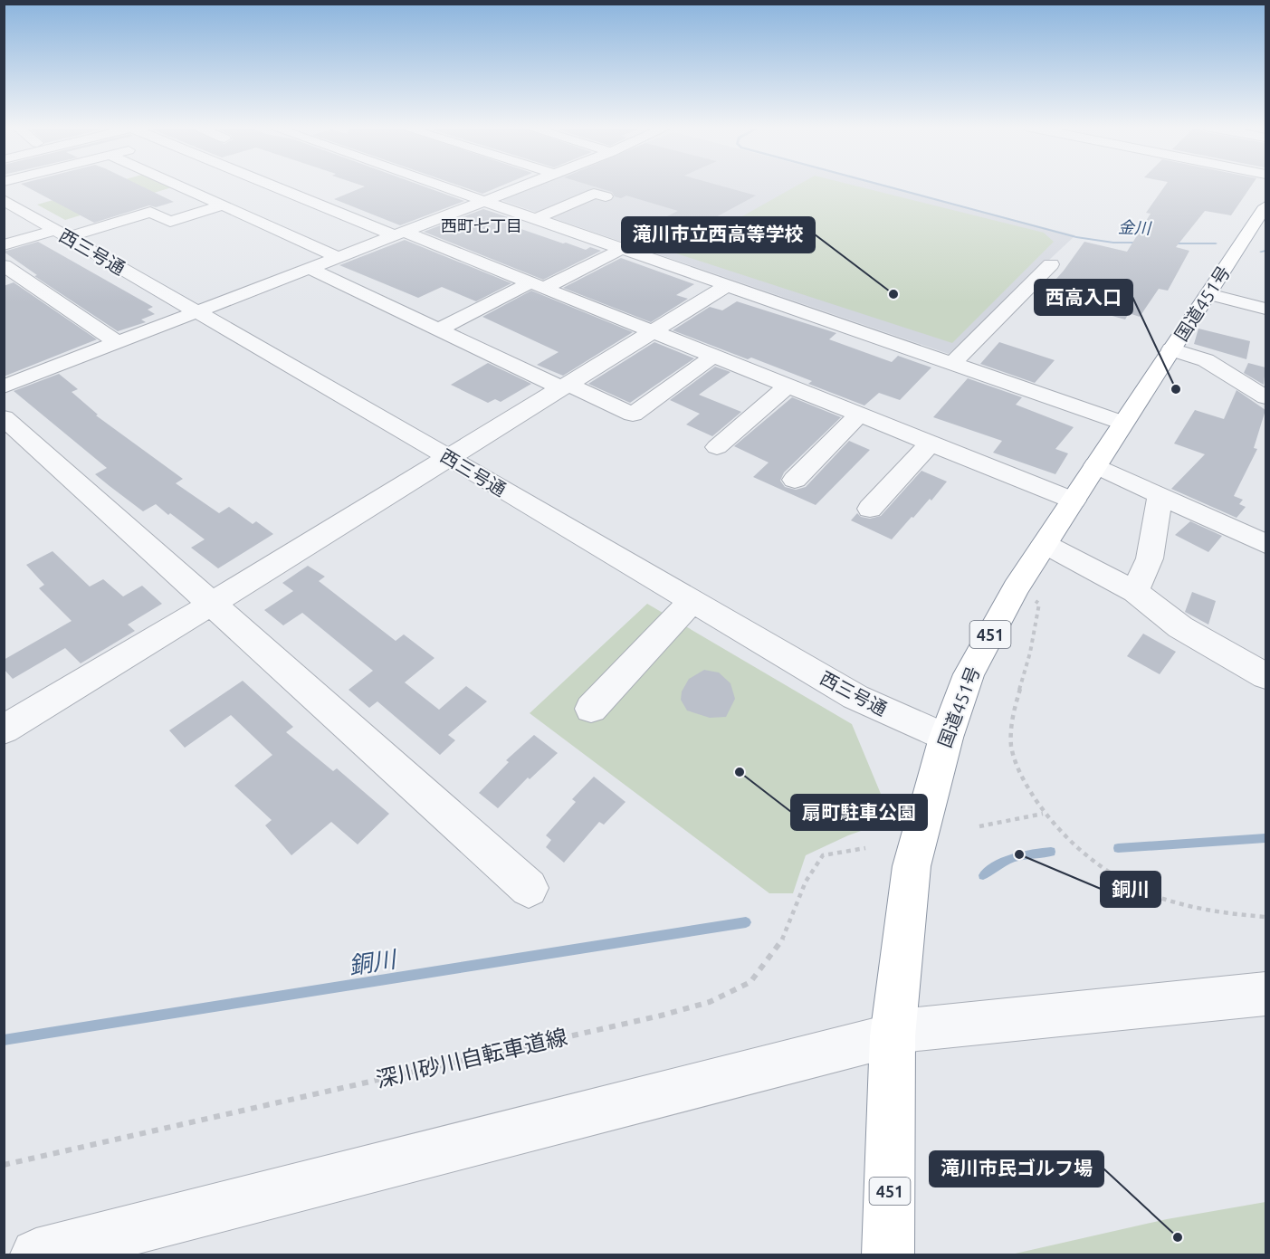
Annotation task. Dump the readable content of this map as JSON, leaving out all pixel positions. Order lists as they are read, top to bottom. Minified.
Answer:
{"streets":{"highway":["国道451号","451"],"street":["西三号通"],"path":["深川砂川自転車道線"]},"crossings":[["西三号通","国道451号"]],"districts":["西町七丁目"],"water":["金川","銅川"],"places":["滝川市立西高等学校","西高入口","扇町駐車公園","銅川","滝川市民ゴルフ場"]}
